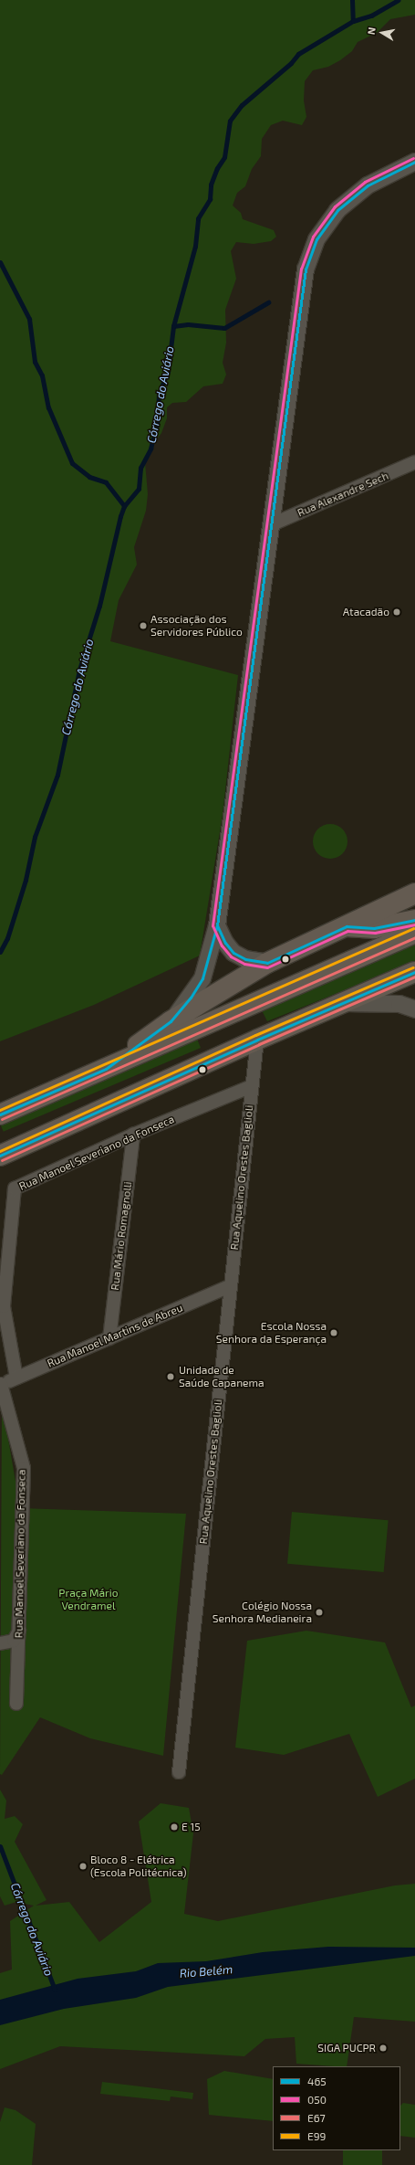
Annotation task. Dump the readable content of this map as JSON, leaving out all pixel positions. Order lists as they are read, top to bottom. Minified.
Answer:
{"streets":{"street":["Rua Alexandre Sech","Rua Manoel Severiano da Fonseca","Rua Aquelino Orestes Baglioli","Rua Mário Romagnolli","Rua Manoel Martins de Abreu"]},"crossings":[["Rua Manoel Severiano da Fonseca","Rua Aquelino Orestes Baglioli"],["Rua Manoel Severiano da Fonseca","Rua Mário Romagnolli"],["Rua Manoel Severiano da Fonseca","Rua Manoel Martins de Abreu"],["Rua Aquelino Orestes Baglioli","Rua Manoel Martins de Abreu"],["Rua Mário Romagnolli","Rua Manoel Martins de Abreu"]],"water":["Córrego do Aviário","Rio Belém"],"parks":["Praça Mário Vendramel"],"places":["Atacadão","Associação dos Servidores Público","Escola Nossa Senhora da Esperança","Unidade de Saúde Capanema","Colégio Nossa Senhora Medianeira","E 15","Bloco 8 - Elétrica (Escola Politécnica)","SIGA PUCPR"],"lines":["transit line 050","transit line 465","transit line E99","transit line E67"],"legend":["465","050","E67","E99"],"north":"left"}
